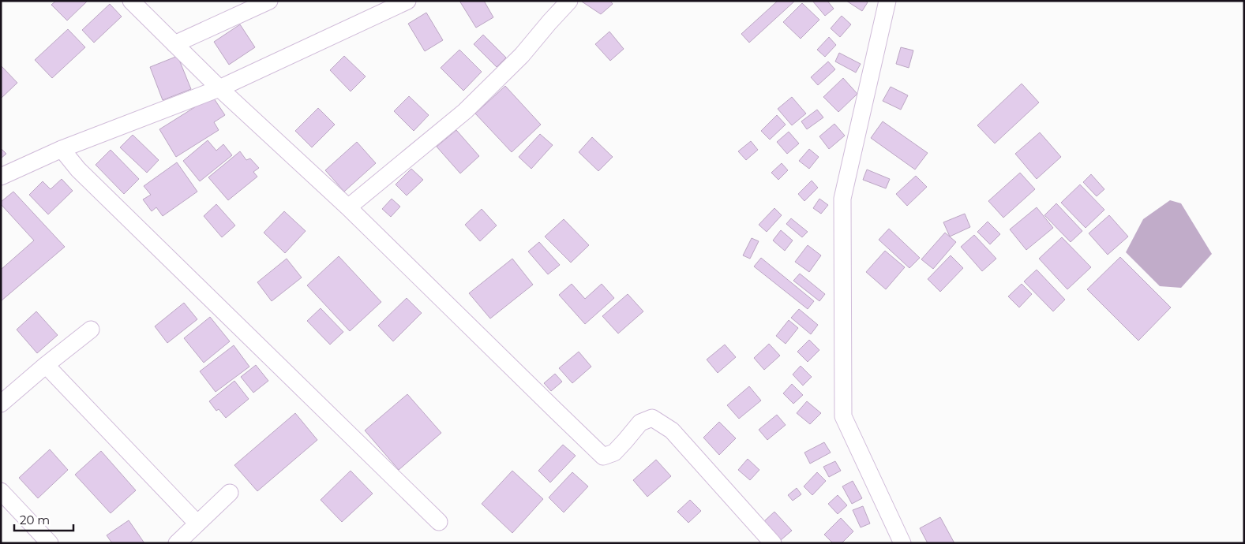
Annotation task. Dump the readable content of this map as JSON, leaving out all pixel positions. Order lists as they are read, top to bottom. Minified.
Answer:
{"scale_bar":"20 m"}
